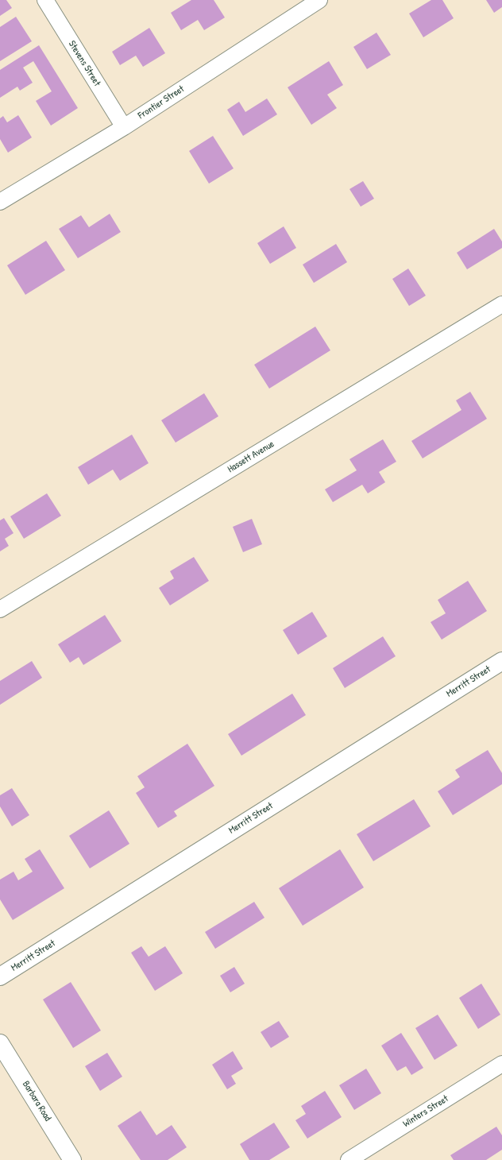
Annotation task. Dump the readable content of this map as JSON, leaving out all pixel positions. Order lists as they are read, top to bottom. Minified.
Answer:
{"streets":{"street":["Stevens Street","Frontier Street","Hassett Avenue","Merritt Street","Barbara Road","Winters Street"]},"crossings":[["Stevens Street","Frontier Street"]]}
